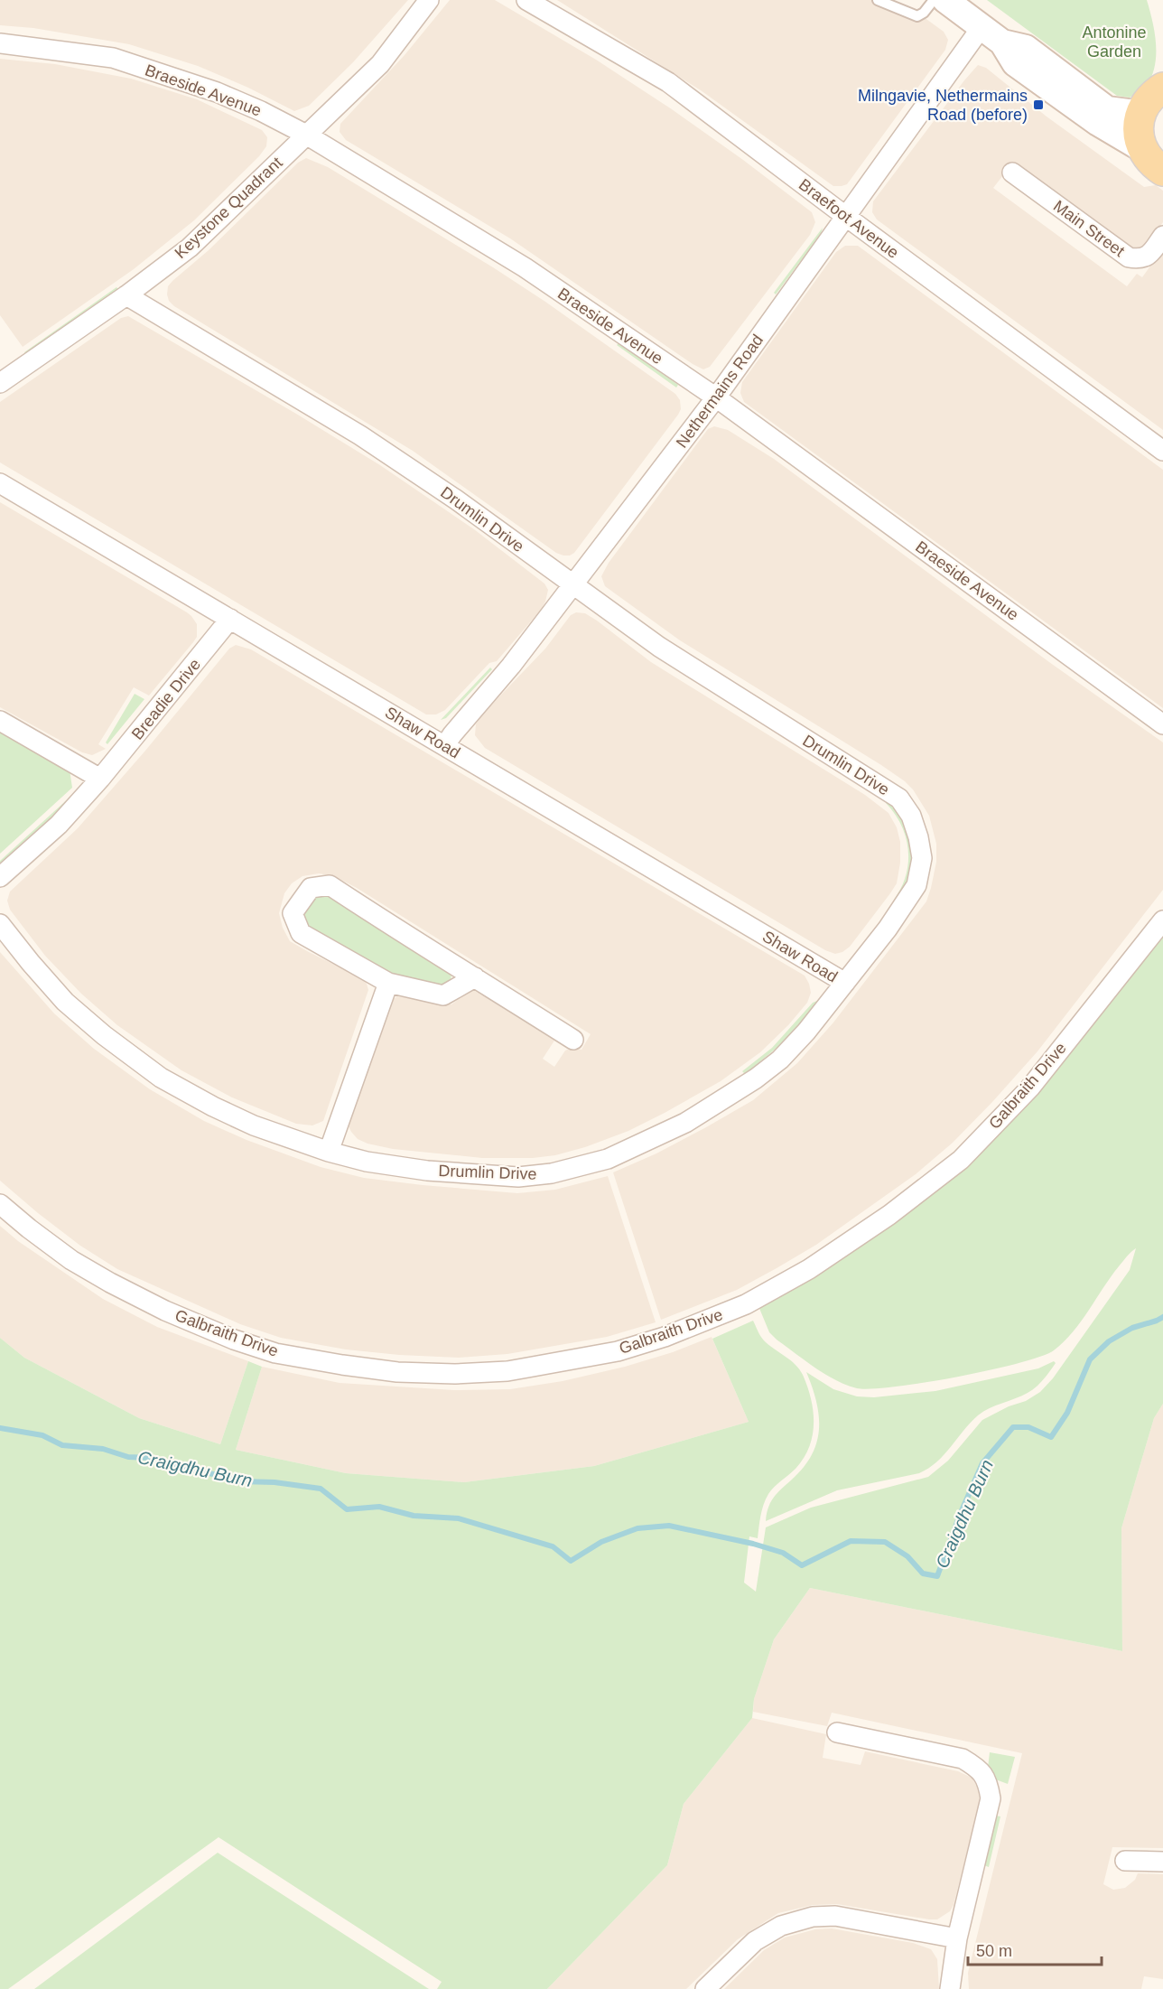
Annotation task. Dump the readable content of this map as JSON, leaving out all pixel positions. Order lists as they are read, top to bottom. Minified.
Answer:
{"streets":{"street":["Braeside Avenue","Keystone Quadrant","Braefoot Avenue","Main Street","Nethermains Road","Drumlin Drive","Breadie Drive","Shaw Road","Galbraith Drive"]},"crossings":[["Braeside Avenue","Keystone Quadrant"],["Braeside Avenue","Nethermains Road"],["Keystone Quadrant","Drumlin Drive"],["Braefoot Avenue","Nethermains Road"],["Nethermains Road","Drumlin Drive"],["Nethermains Road","Shaw Road"],["Drumlin Drive","Shaw Road"],["Breadie Drive","Shaw Road"]],"water":["Craigdhu Burn"],"parks":["Antonine Garden"],"places":{"transit":["Milngavie, Nethermains Road (before)"]},"scale_bar":"50 m"}
